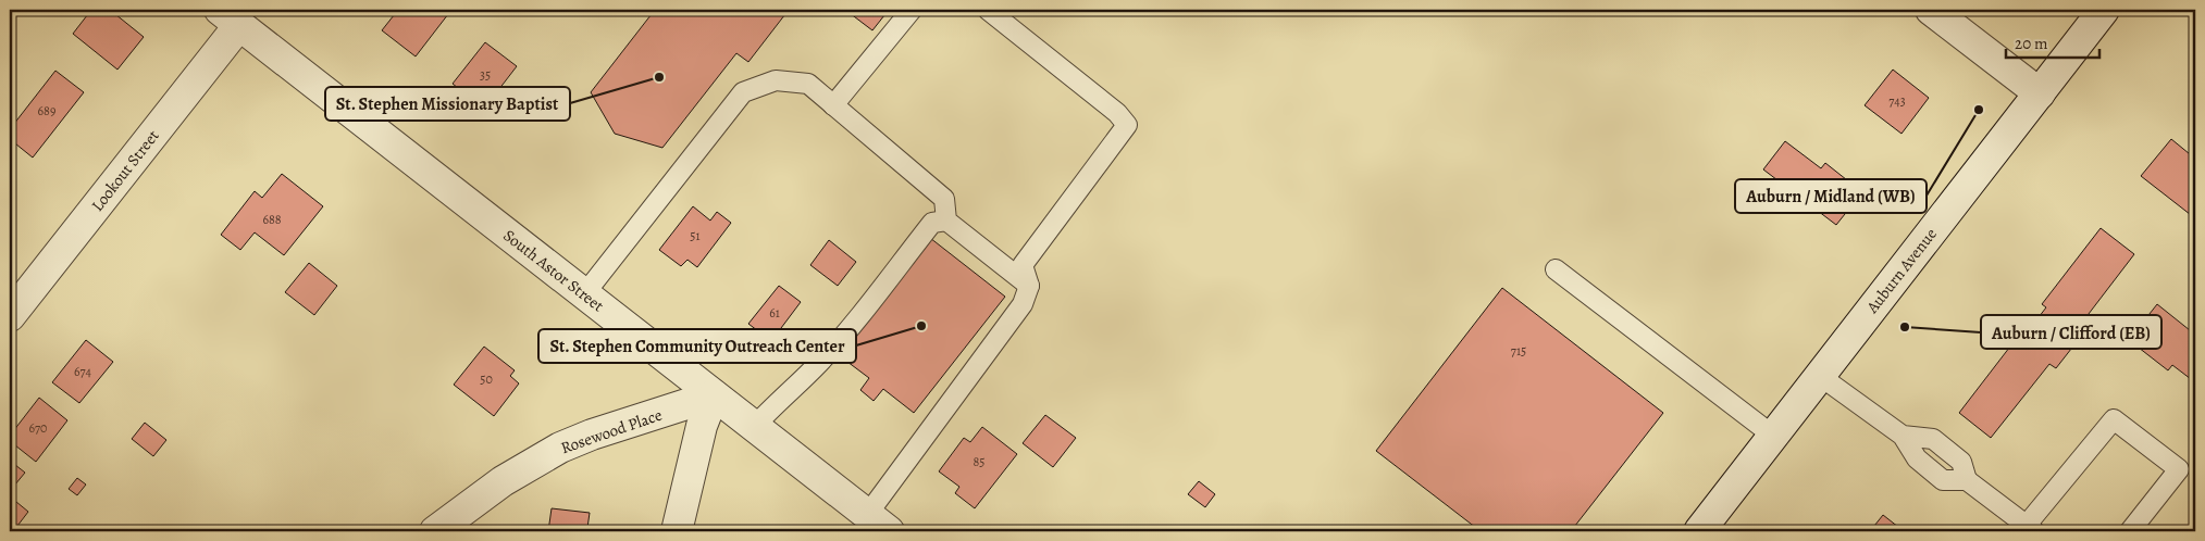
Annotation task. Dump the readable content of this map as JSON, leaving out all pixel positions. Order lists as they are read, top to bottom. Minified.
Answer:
{"streets":{"street":["Lookout Street","South Astor Street","Auburn Avenue","Rosewood Place"]},"crossings":[["Lookout Street","South Astor Street"],["South Astor Street","Rosewood Place"]],"places":["St. Stephen Missionary Baptist","Auburn / Midland (WB)","St. Stephen Community Outreach Center","Auburn / Clifford (EB)"],"house_numbers":["35","743","689","688","51","61","715","674","50","670","85"],"scale_bar":"20 m"}
